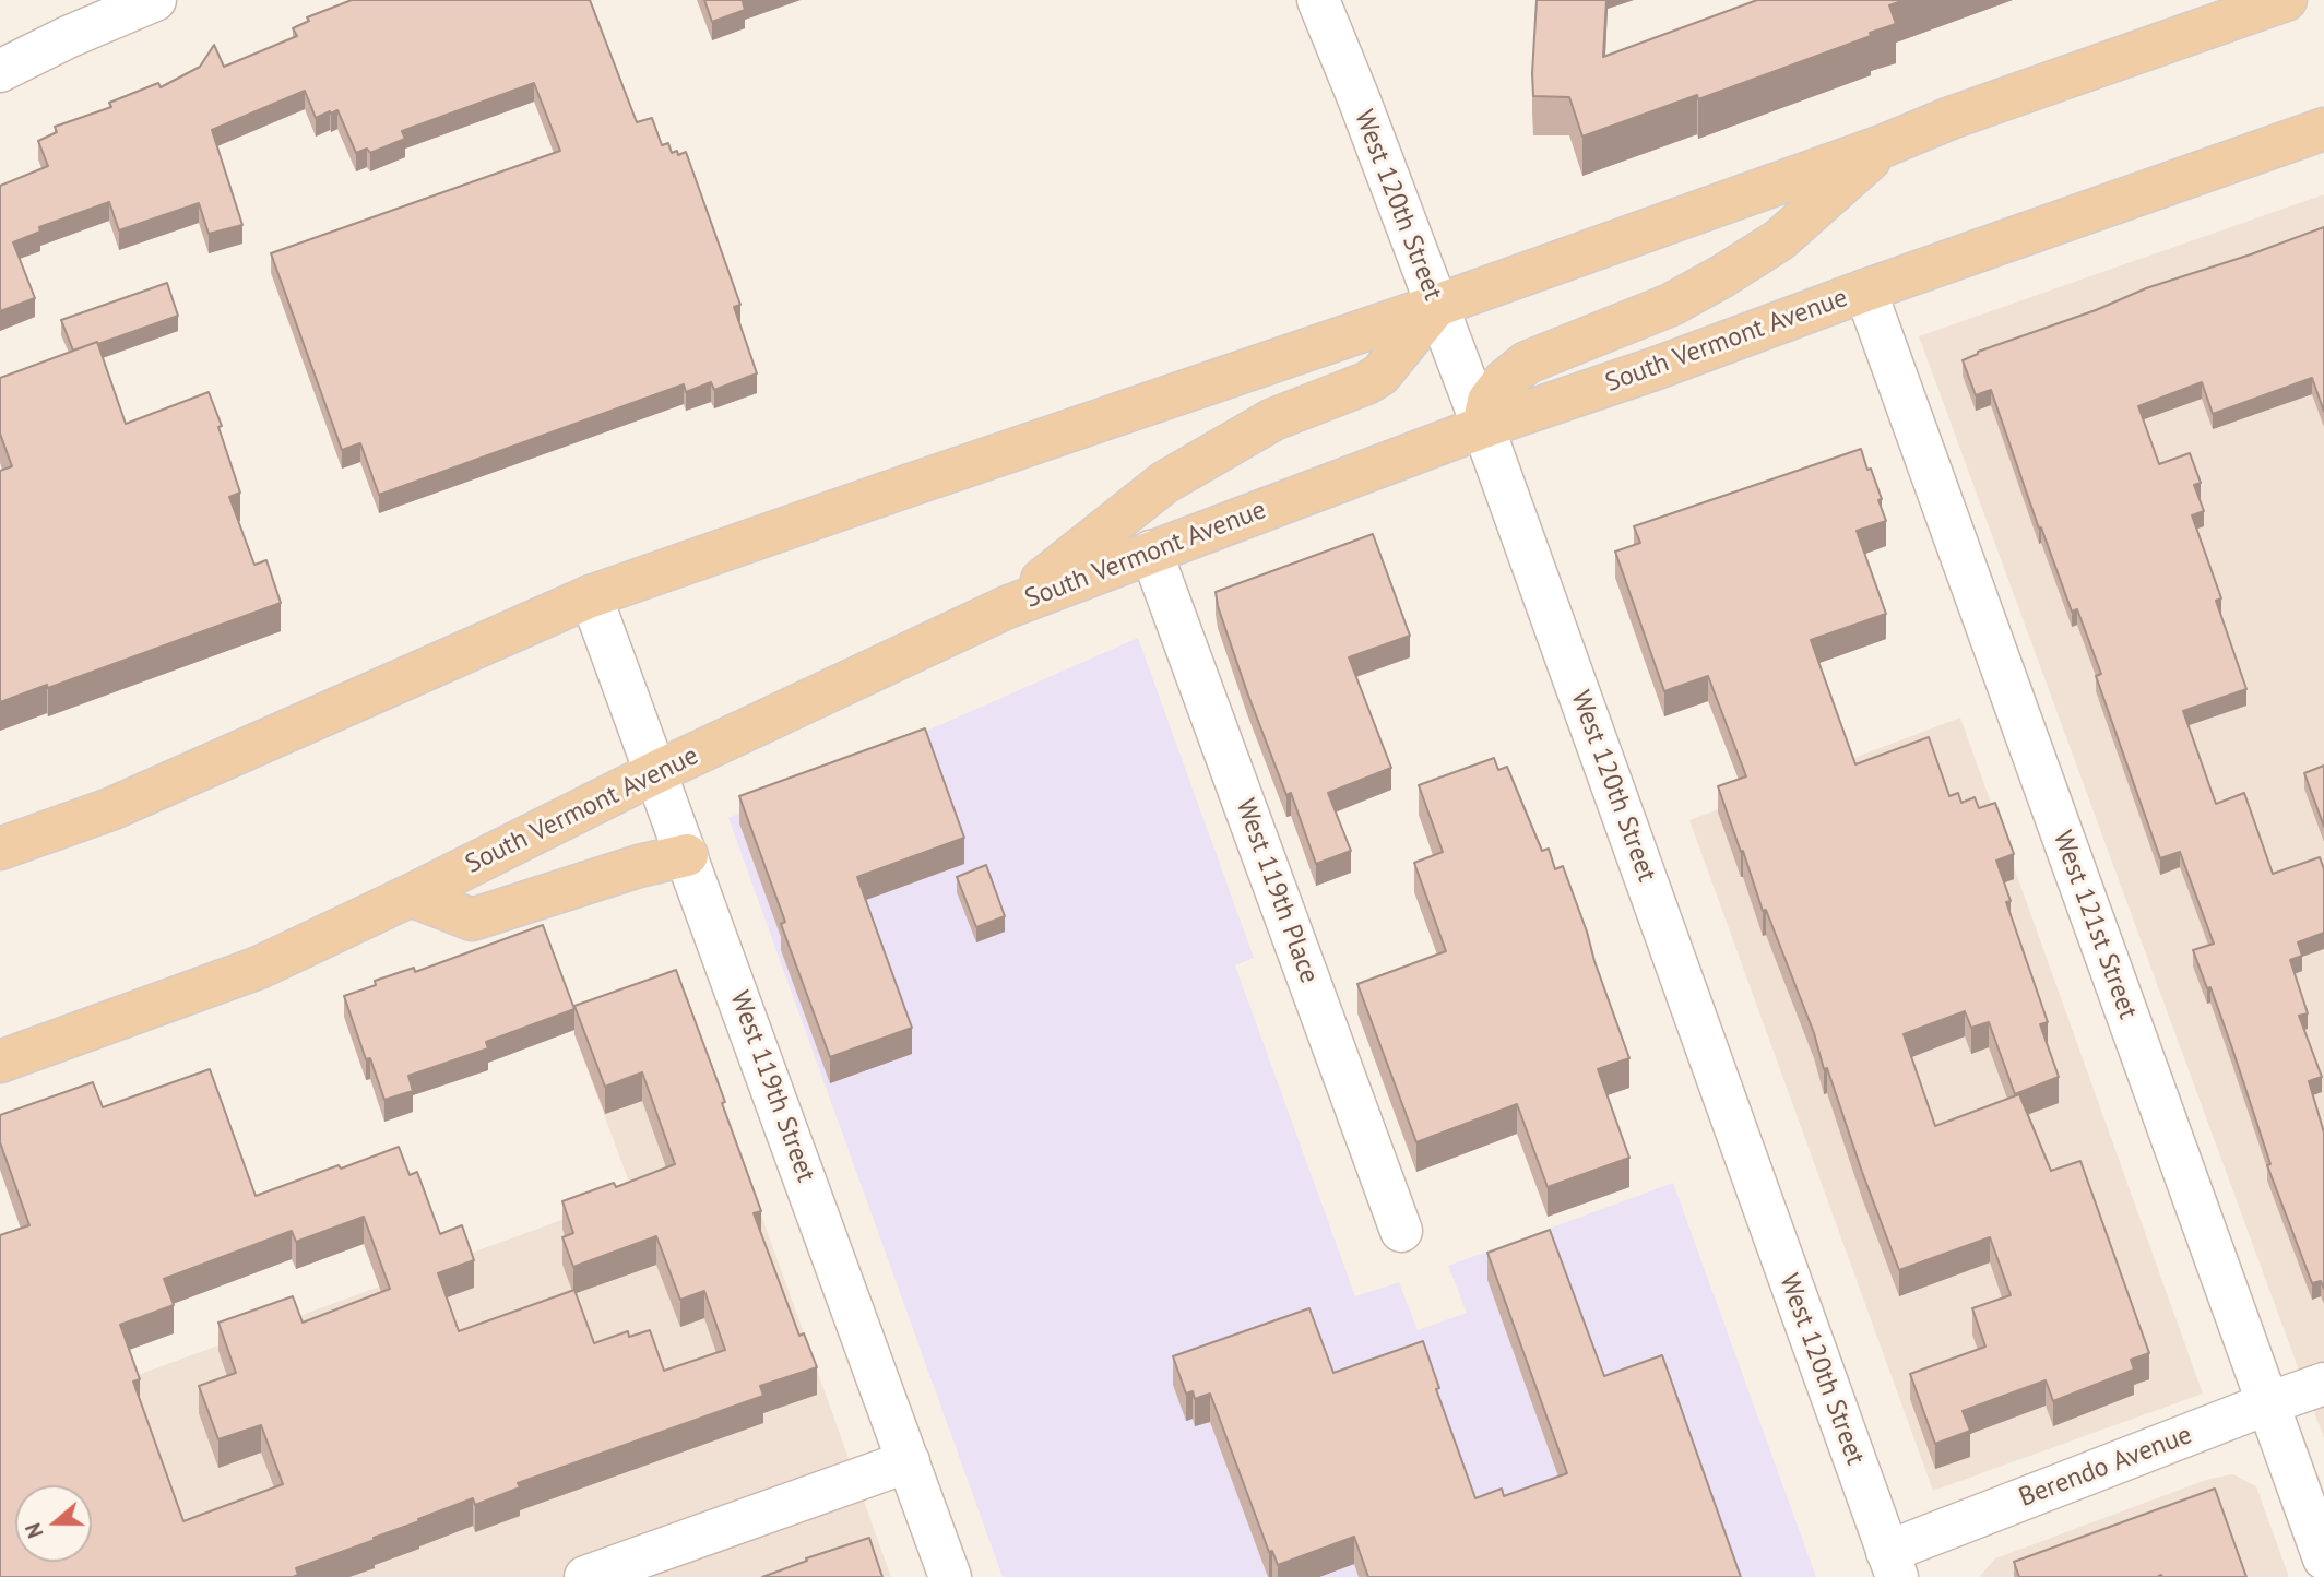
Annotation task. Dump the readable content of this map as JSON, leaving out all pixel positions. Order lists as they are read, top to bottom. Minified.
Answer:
{"streets":{"main road":["South Vermont Avenue"],"street":["West 120th Street","West 119th Place","West 121st Street","West 119th Street","Berendo Avenue"]},"crossings":[["West 120th Street","South Vermont Avenue"],["West 120th Street","Berendo Avenue"],["South Vermont Avenue","West 119th Place"],["South Vermont Avenue","West 121st Street"],["South Vermont Avenue","West 119th Street"],["West 121st Street","Berendo Avenue"]],"north":"left"}
